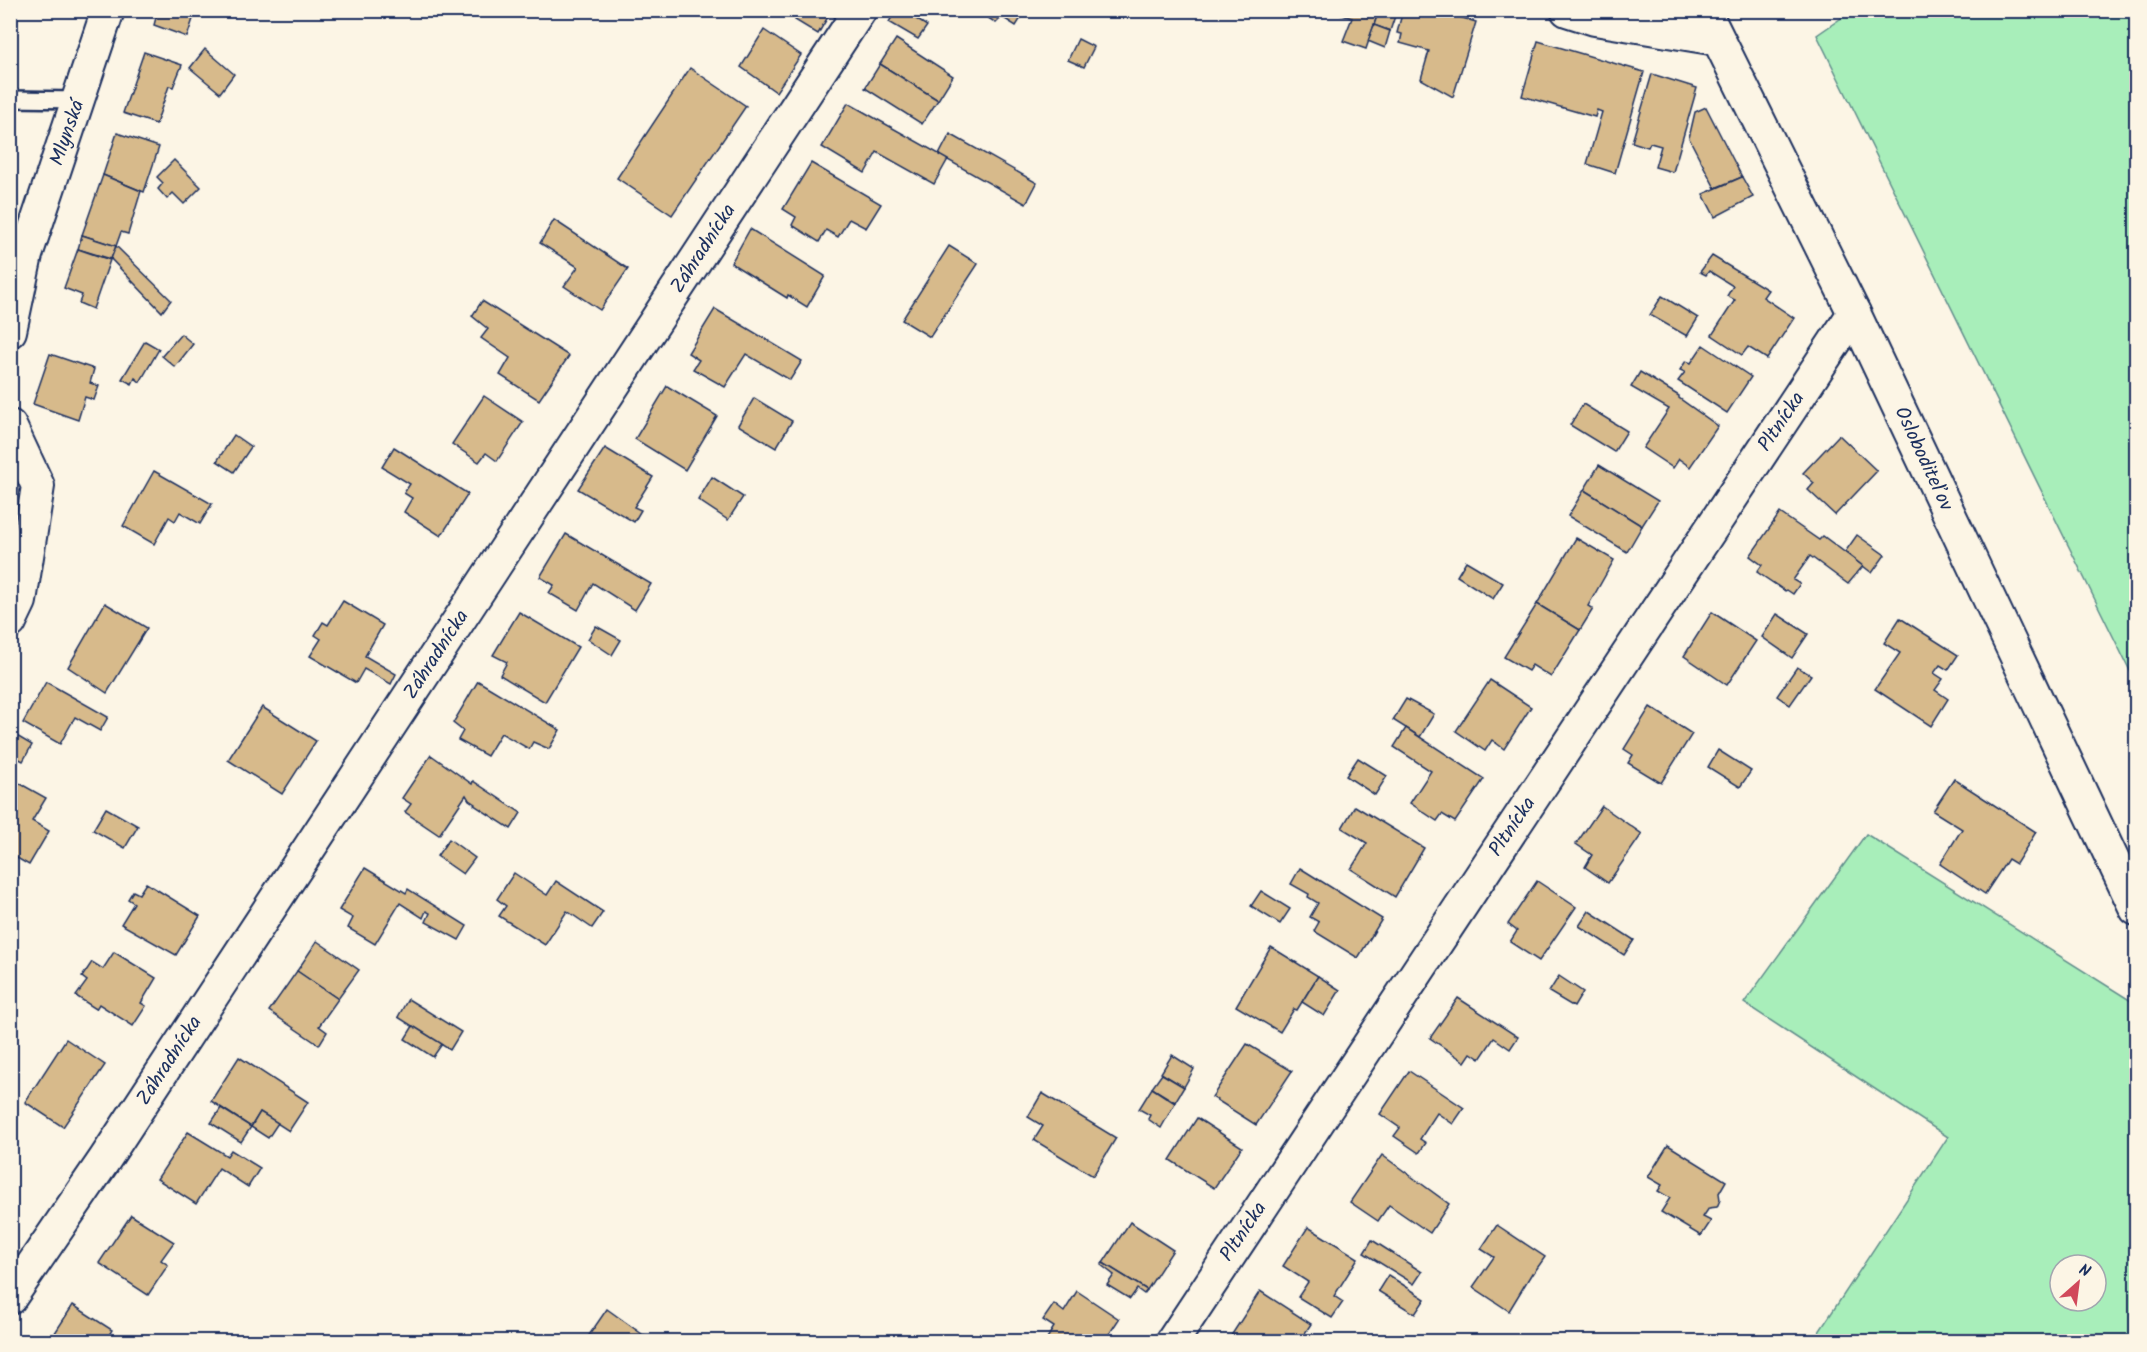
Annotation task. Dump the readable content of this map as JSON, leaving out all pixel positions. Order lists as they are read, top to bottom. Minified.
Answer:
{"streets":{"street":["Mlynská","Záhradnícka","Pltnícka","Osloboditeľov"]},"crossings":[["Pltnícka","Osloboditeľov"]],"north":"top right"}
